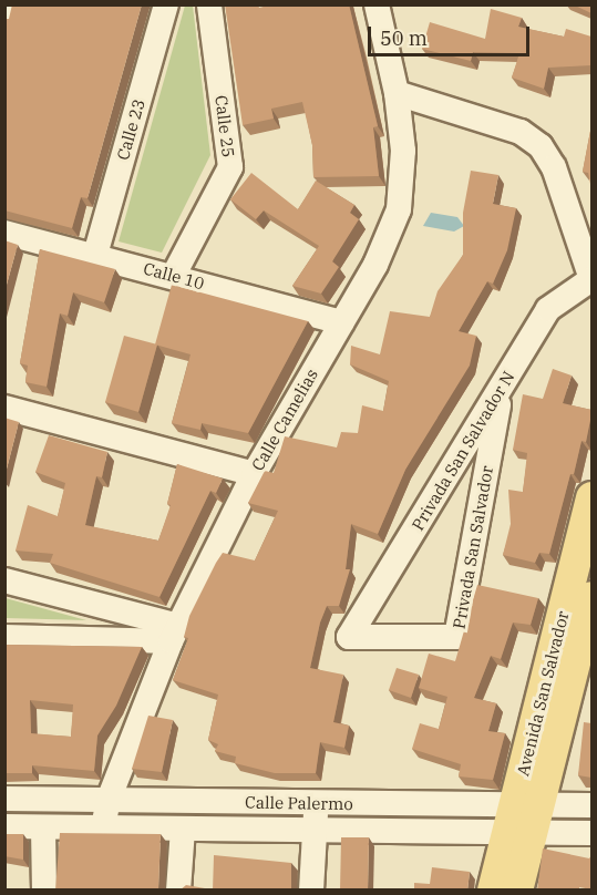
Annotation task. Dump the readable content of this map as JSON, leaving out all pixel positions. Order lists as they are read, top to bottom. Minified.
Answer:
{"streets":{"main road":["Avenida San Salvador"],"street":["Calle 25","Calle 23","Calle 10","Calle Camelias","Privada San Salvador N","Privada San Salvador","Calle Palermo"]},"crossings":[["Calle 25","Calle 10"],["Calle 23","Calle 10"],["Calle 10","Calle Camelias"],["Calle Camelias","Calle Palermo"],["Privada San Salvador N","Privada San Salvador"],["Avenida San Salvador","Calle Palermo"]],"scale_bar":"50 m"}
